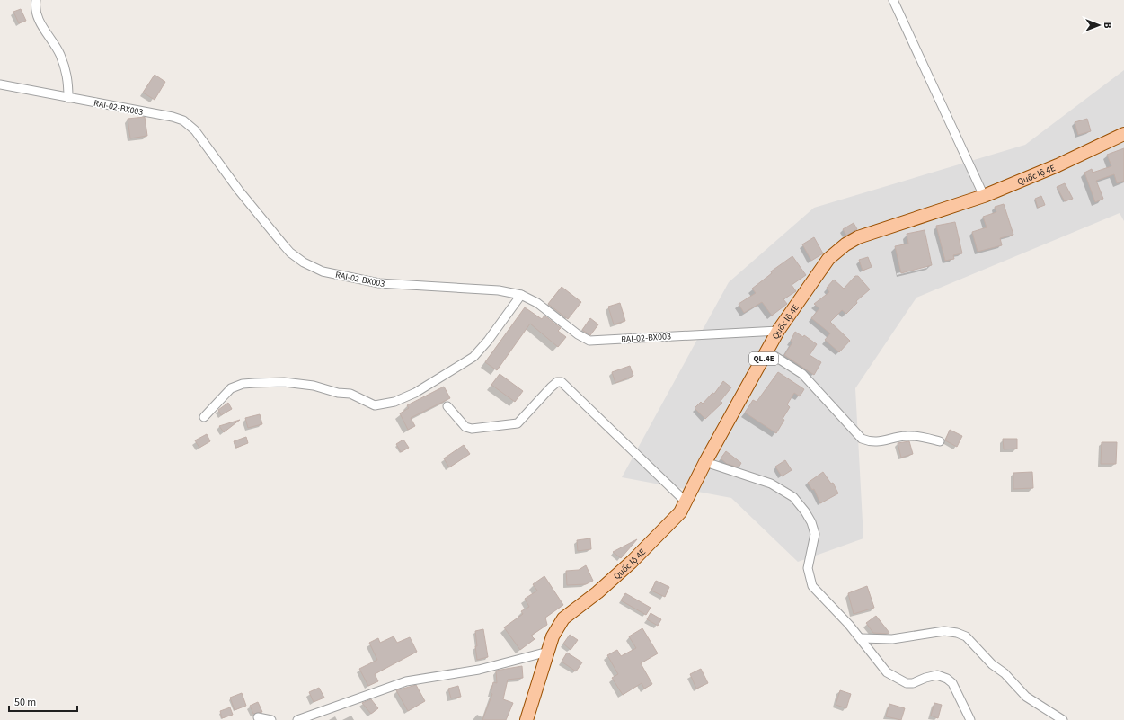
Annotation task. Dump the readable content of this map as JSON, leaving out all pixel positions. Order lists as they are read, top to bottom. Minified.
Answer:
{"streets":{"main road":["Quốc lộ 4E","QL.4E"],"street":["RAI-02-BX003"]},"crossings":[["RAI-02-BX003","Quốc lộ 4E"]],"scale_bar":"50 m","north":"right"}
